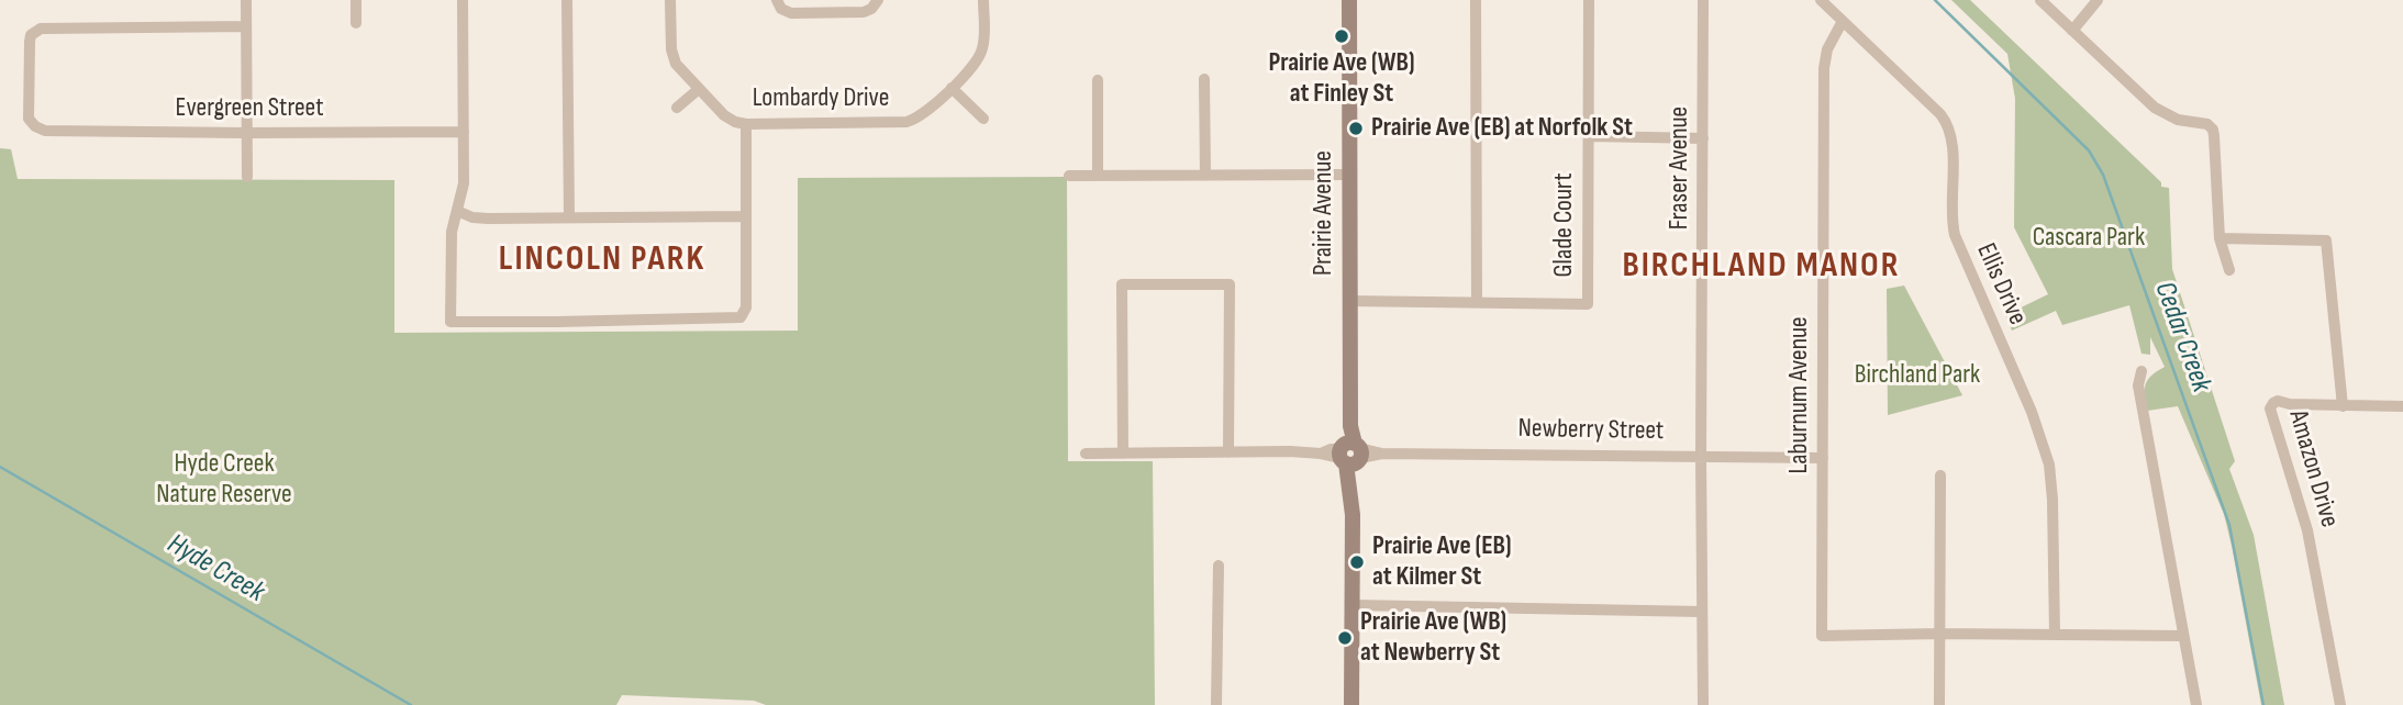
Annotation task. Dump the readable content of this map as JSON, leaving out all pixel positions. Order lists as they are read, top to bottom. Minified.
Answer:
{"streets":{"main road":["Prairie Avenue"],"street":["Lombardy Drive","Evergreen Street","Fraser Avenue","Glade Court","Ellis Drive","Laburnum Avenue","Newberry Street","Amazon Drive"]},"crossings":[["Fraser Avenue","Newberry Street"],["Prairie Avenue","Glade Court"],["Prairie Avenue","Newberry Street"],["Ellis Drive","Laburnum Avenue"],["Laburnum Avenue","Newberry Street"]],"districts":["LINCOLN PARK","BIRCHLAND MANOR"],"water":["Cedar Creek","Hyde Creek"],"parks":["Cascara Park","Birchland Park","Hyde Creek Nature Reserve"],"places":["Prairie Ave (WB) at Finley St","Prairie Ave (EB) at Norfolk St","Prairie Ave (EB) at Kilmer St","Prairie Ave (WB) at Newberry St"]}
